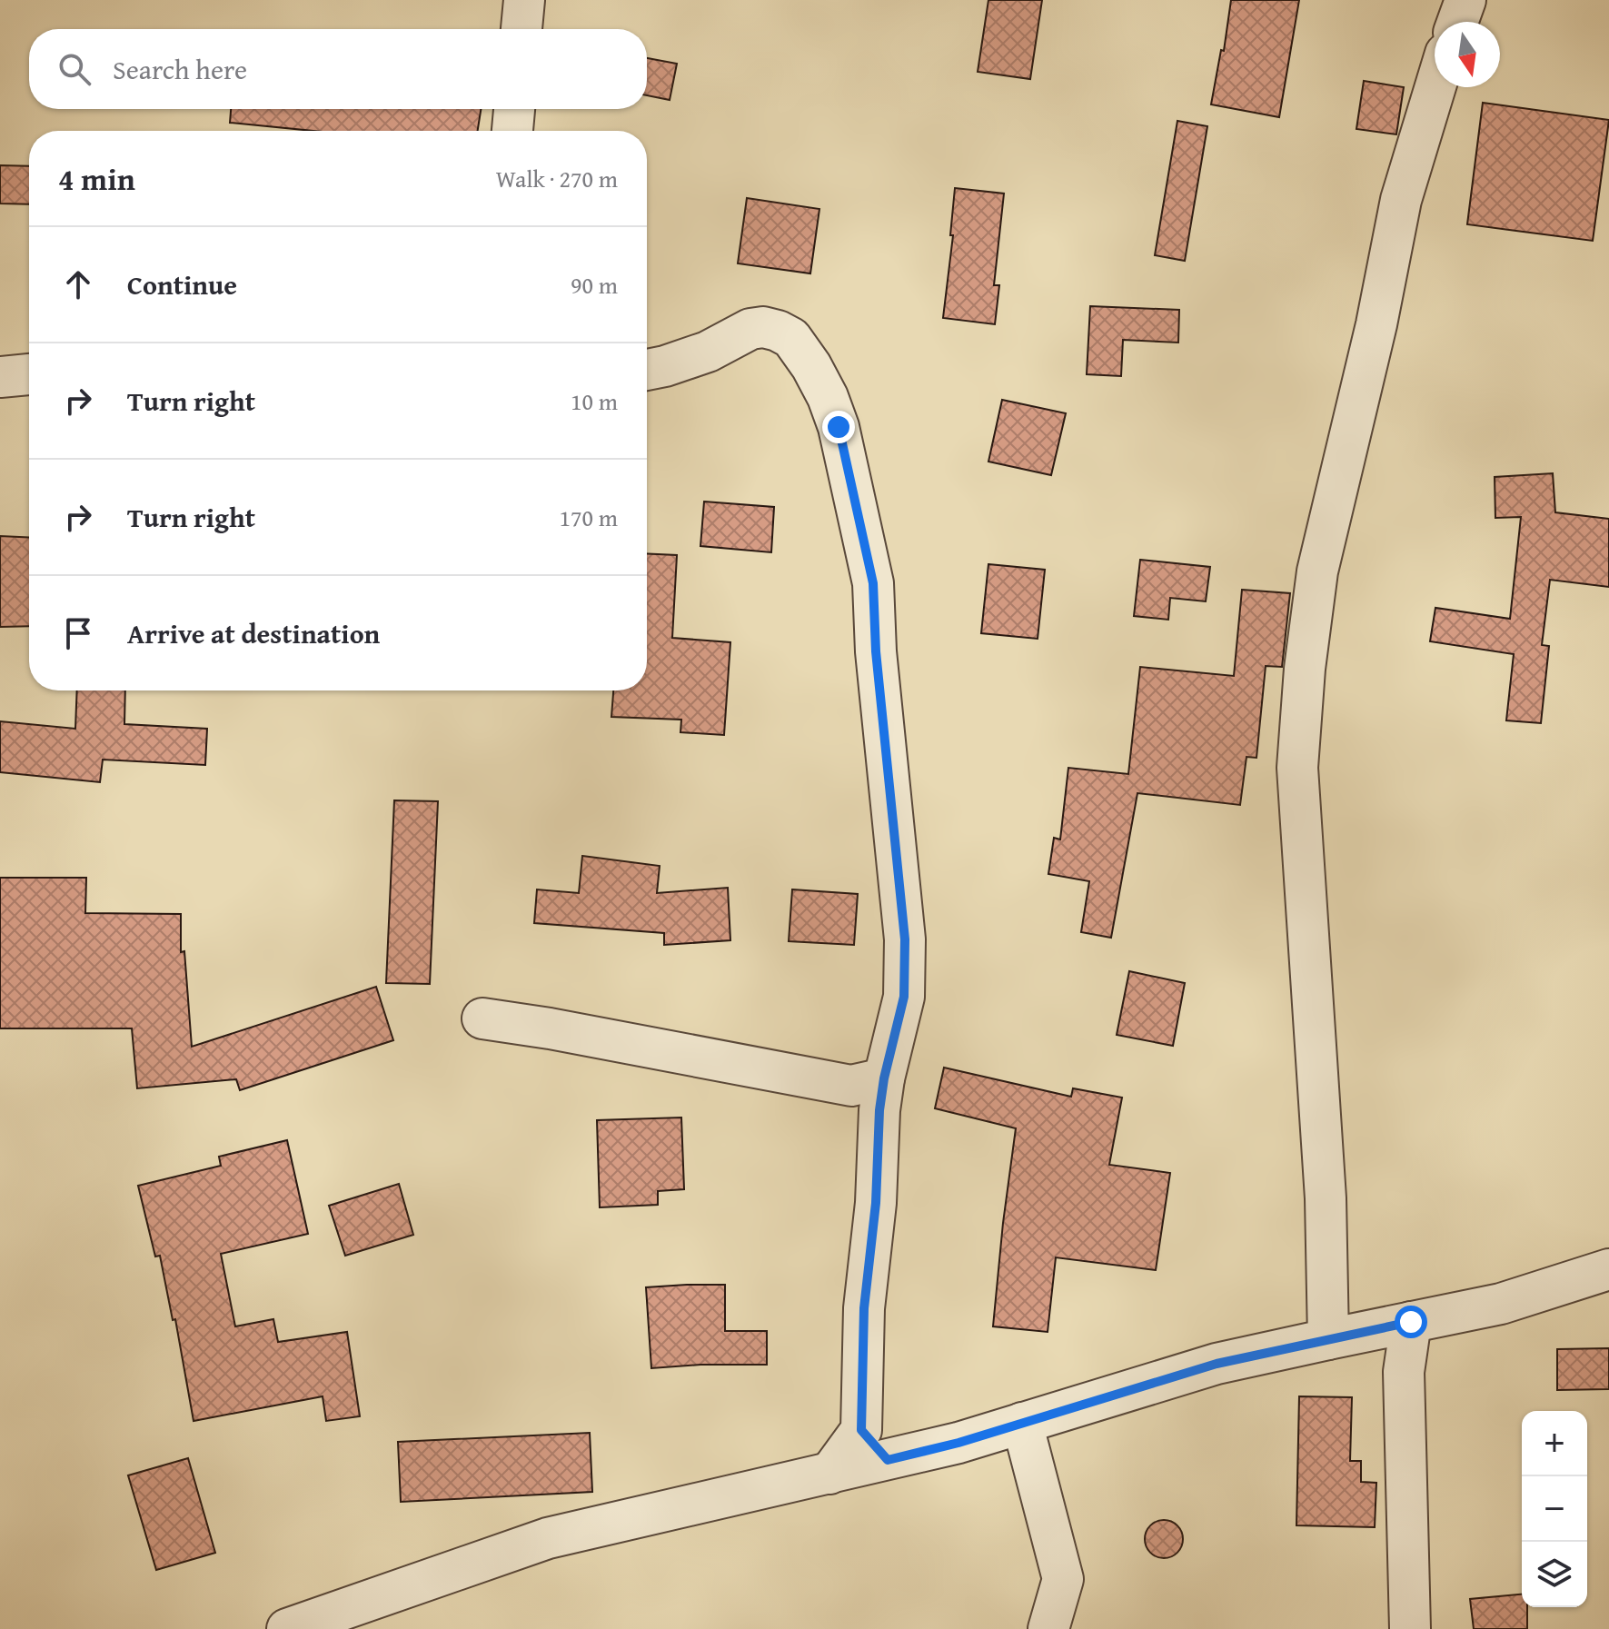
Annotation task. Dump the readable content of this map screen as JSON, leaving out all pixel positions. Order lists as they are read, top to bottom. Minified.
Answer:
{"north":"bottom","page":{"search":"Search here","heading":["4 min","Walk · 270 m"],"list":[["Continue","90 m"],["Turn right","10 m"],["Turn right","170 m"],"Arrive at destination"],"map_buttons":["+","−"]}}
